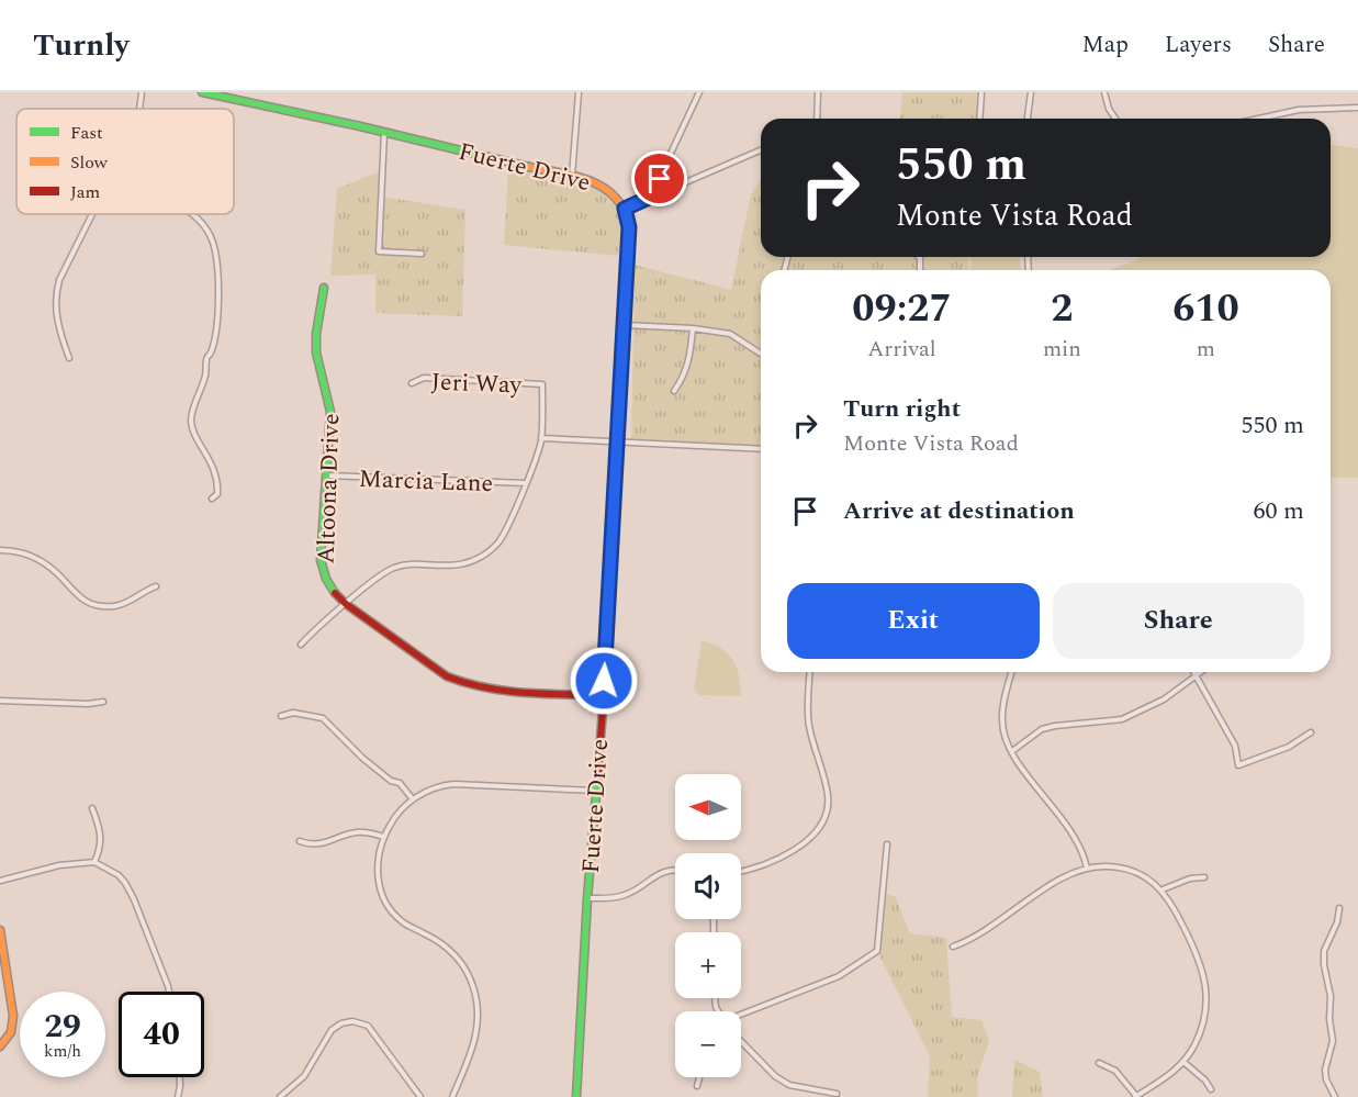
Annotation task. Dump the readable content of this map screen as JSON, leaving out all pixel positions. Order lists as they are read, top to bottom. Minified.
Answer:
{"streets":{"street":["Fuerte Drive","Jeri Way","Marcia Lane","Altoona Drive"]},"crossings":[["Fuerte Drive","Altoona Drive"],["Marcia Lane","Altoona Drive"]],"legend":["Fast","Slow","Jam"],"north":"left","page":{"header":"Turnly","nav":["Map","Layers","Share"],"turn":["550 m","Monte Vista Road"],"eta":["09:27","Arrival","2","min","610","m"],"list":[{"name":"Turn right","note":"Monte Vista Road","value":"550 m"},{"name":"Arrive at destination","value":"60 m"}],"buttons":["Exit","Share"],"map_buttons":["+","−"],"speed":"29 km/h","limit":"40"}}
